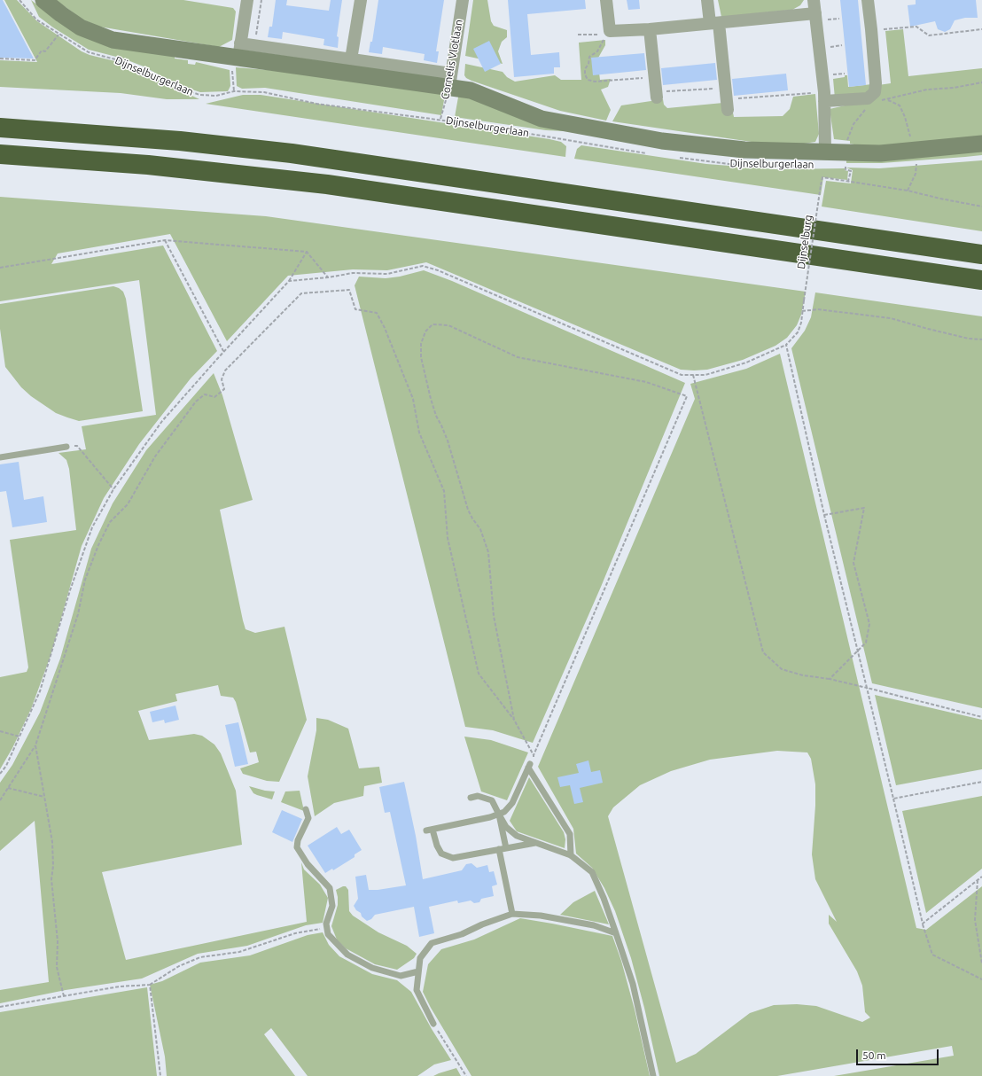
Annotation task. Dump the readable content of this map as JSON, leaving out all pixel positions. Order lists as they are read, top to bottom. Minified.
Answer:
{"streets":{"main road":["Dijnselburgerlaan"],"street":["Cornelis Vlotlaan"],"path":["Dijnselburg"]},"crossings":[["Cornelis Vlotlaan","Dijnselburgerlaan"]],"scale_bar":"50 m"}
